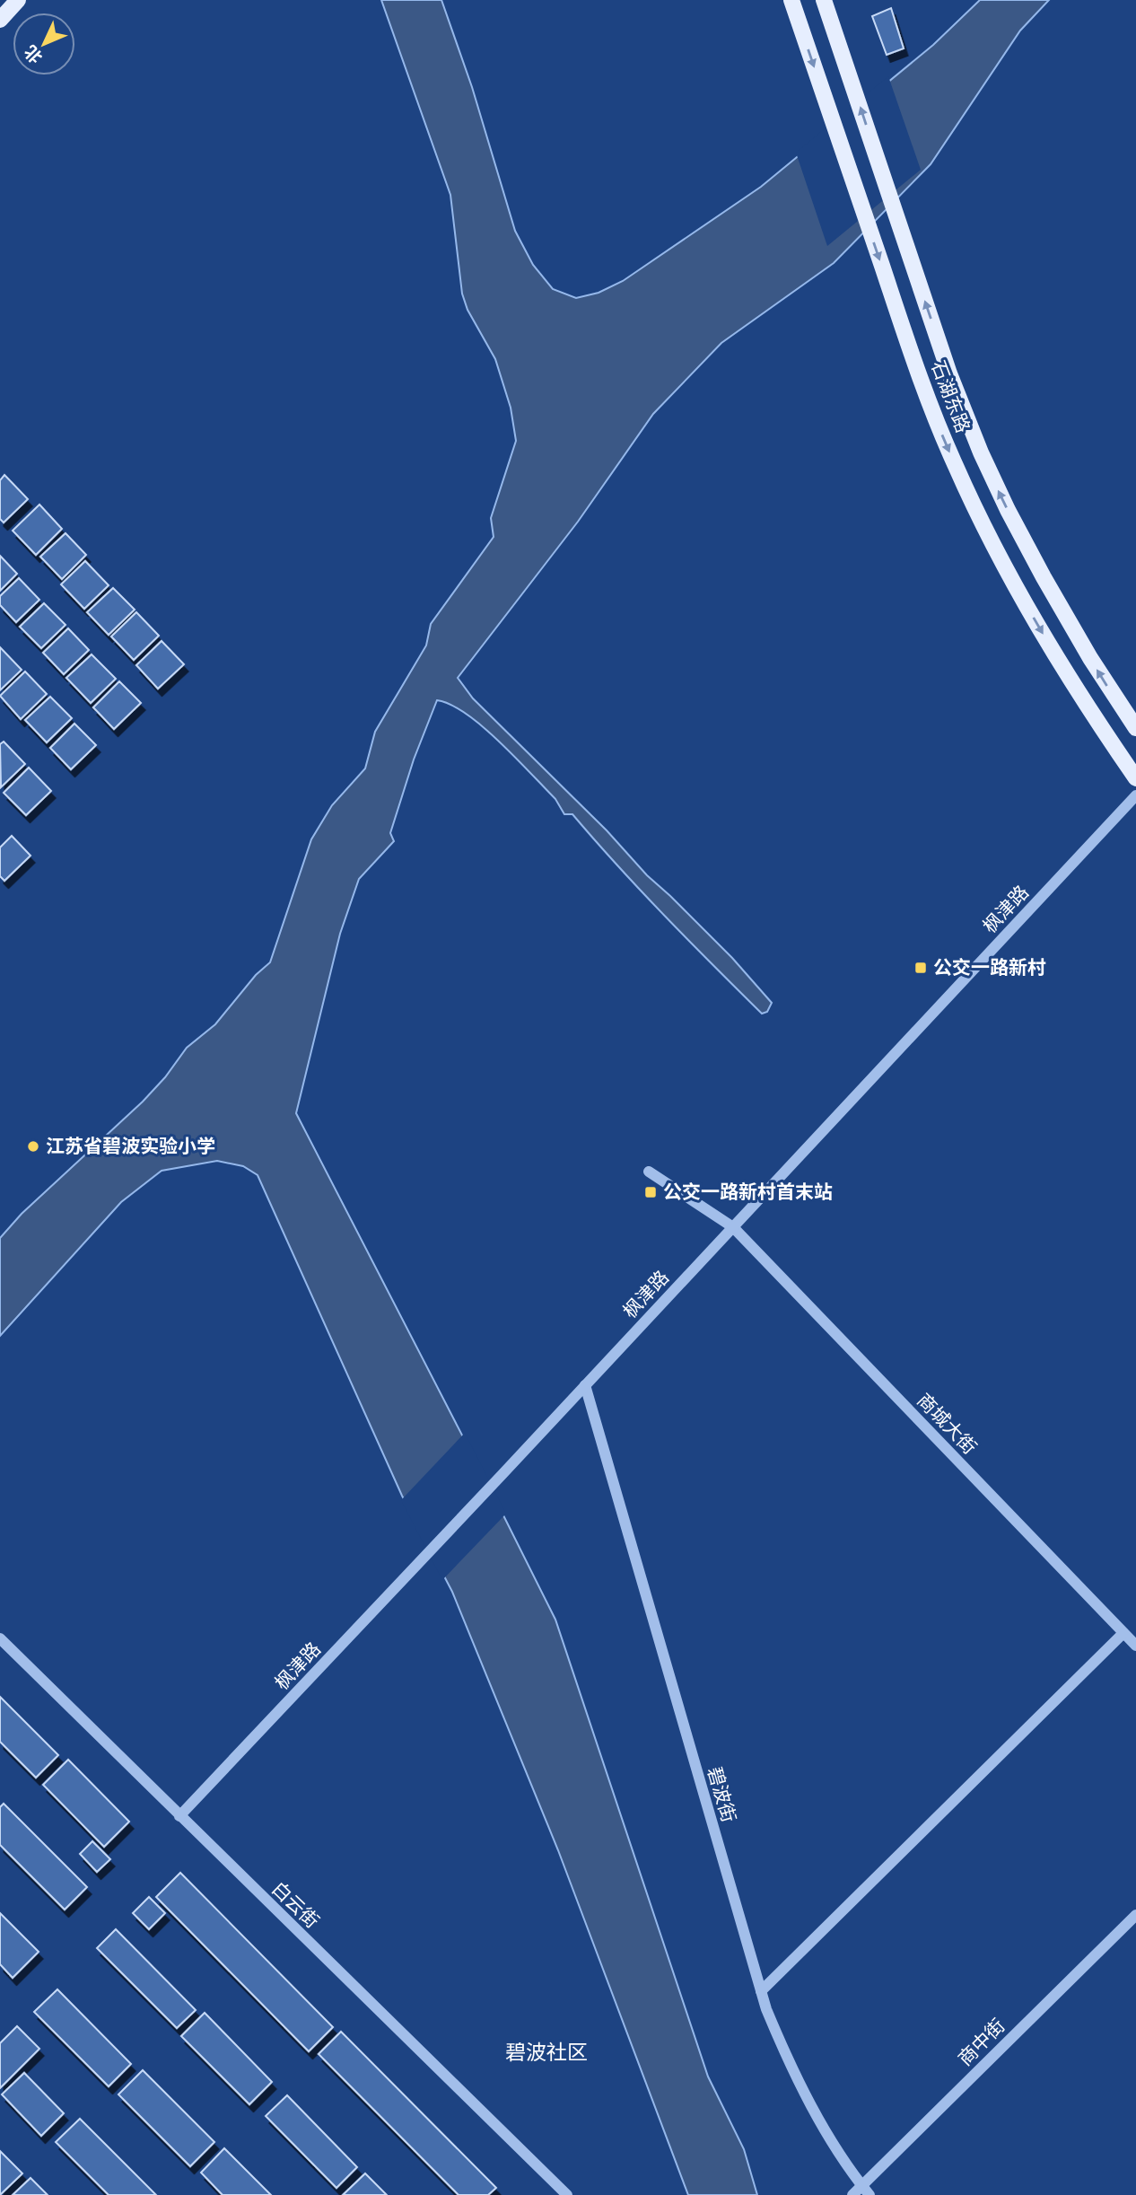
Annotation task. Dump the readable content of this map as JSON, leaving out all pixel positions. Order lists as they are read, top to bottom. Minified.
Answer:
{"streets":{"main road":["石湖东路"],"street":["枫津路","商城大街","碧波街","白云街","商中街"]},"crossings":[["枫津路","商城大街"],["枫津路","碧波街"],["枫津路","白云街"],["碧波街","商中街"]],"districts":["碧波社区"],"places":{"transit":["公交一路新村","公交一路新村首末站"],"other":["江苏省碧波实验小学"]},"north":"bottom left"}
